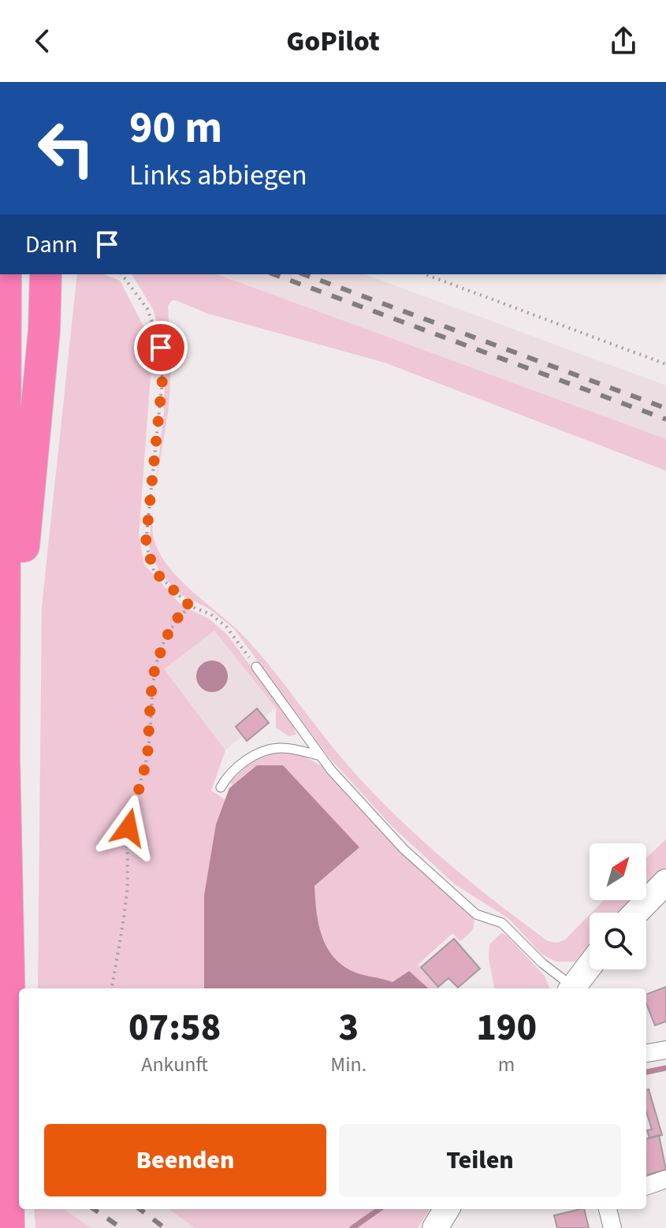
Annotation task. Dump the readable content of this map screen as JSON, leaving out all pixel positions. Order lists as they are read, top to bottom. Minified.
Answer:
{"north":"top right","page":{"header":"GoPilot","turn":["90 m","Links abbiegen"],"then":"Dann","eta":["07:58","Ankunft","3","Min.","190","m"],"buttons":["Beenden","Teilen"]}}
